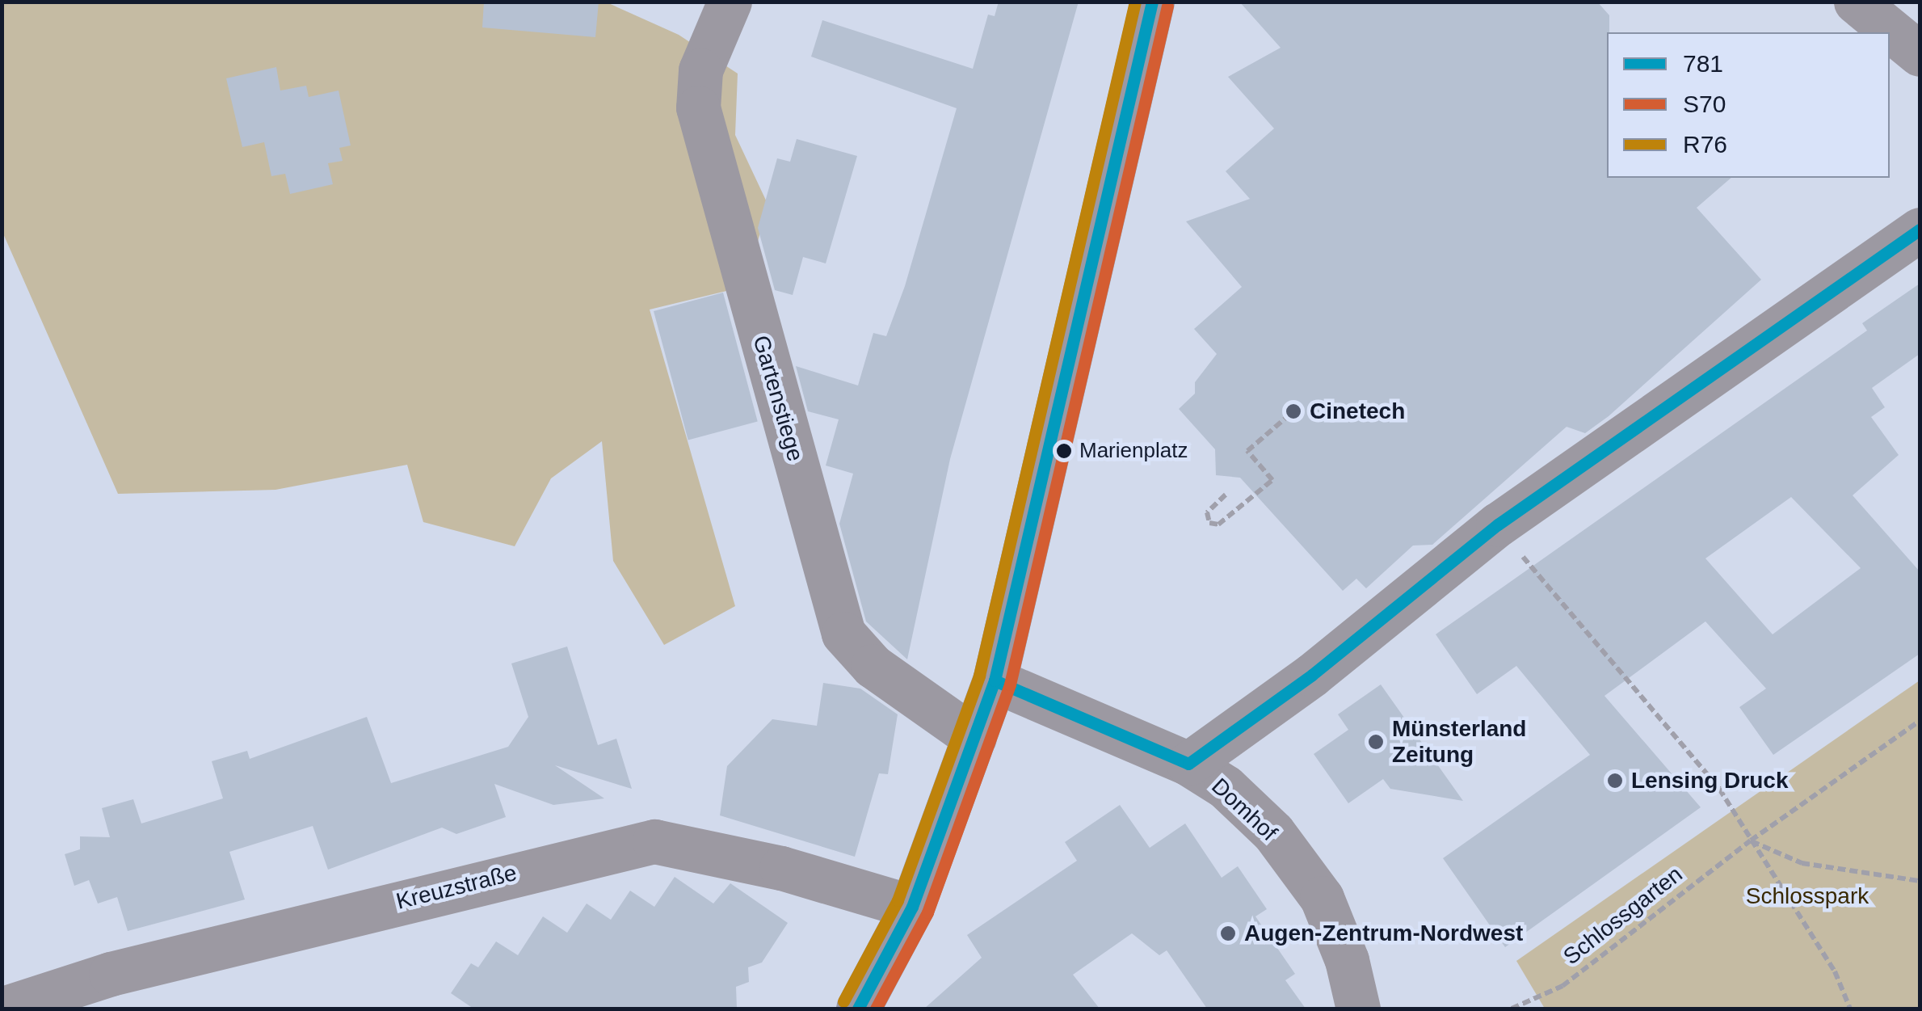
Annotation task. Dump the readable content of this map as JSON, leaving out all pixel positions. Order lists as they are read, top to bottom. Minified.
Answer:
{"streets":{"street":["Gartenstiege","Domhof","Kreuzstraße"],"path":["Schlossgarten"]},"parks":["Schlosspark"],"places":["Cinetech","Marienplatz","Münsterland Zeitung","Lensing Druck","Augen-Zentrum-Nordwest"],"lines":["transit line 781","transit line R76","transit line S70"],"legend":["781","S70","R76"]}
